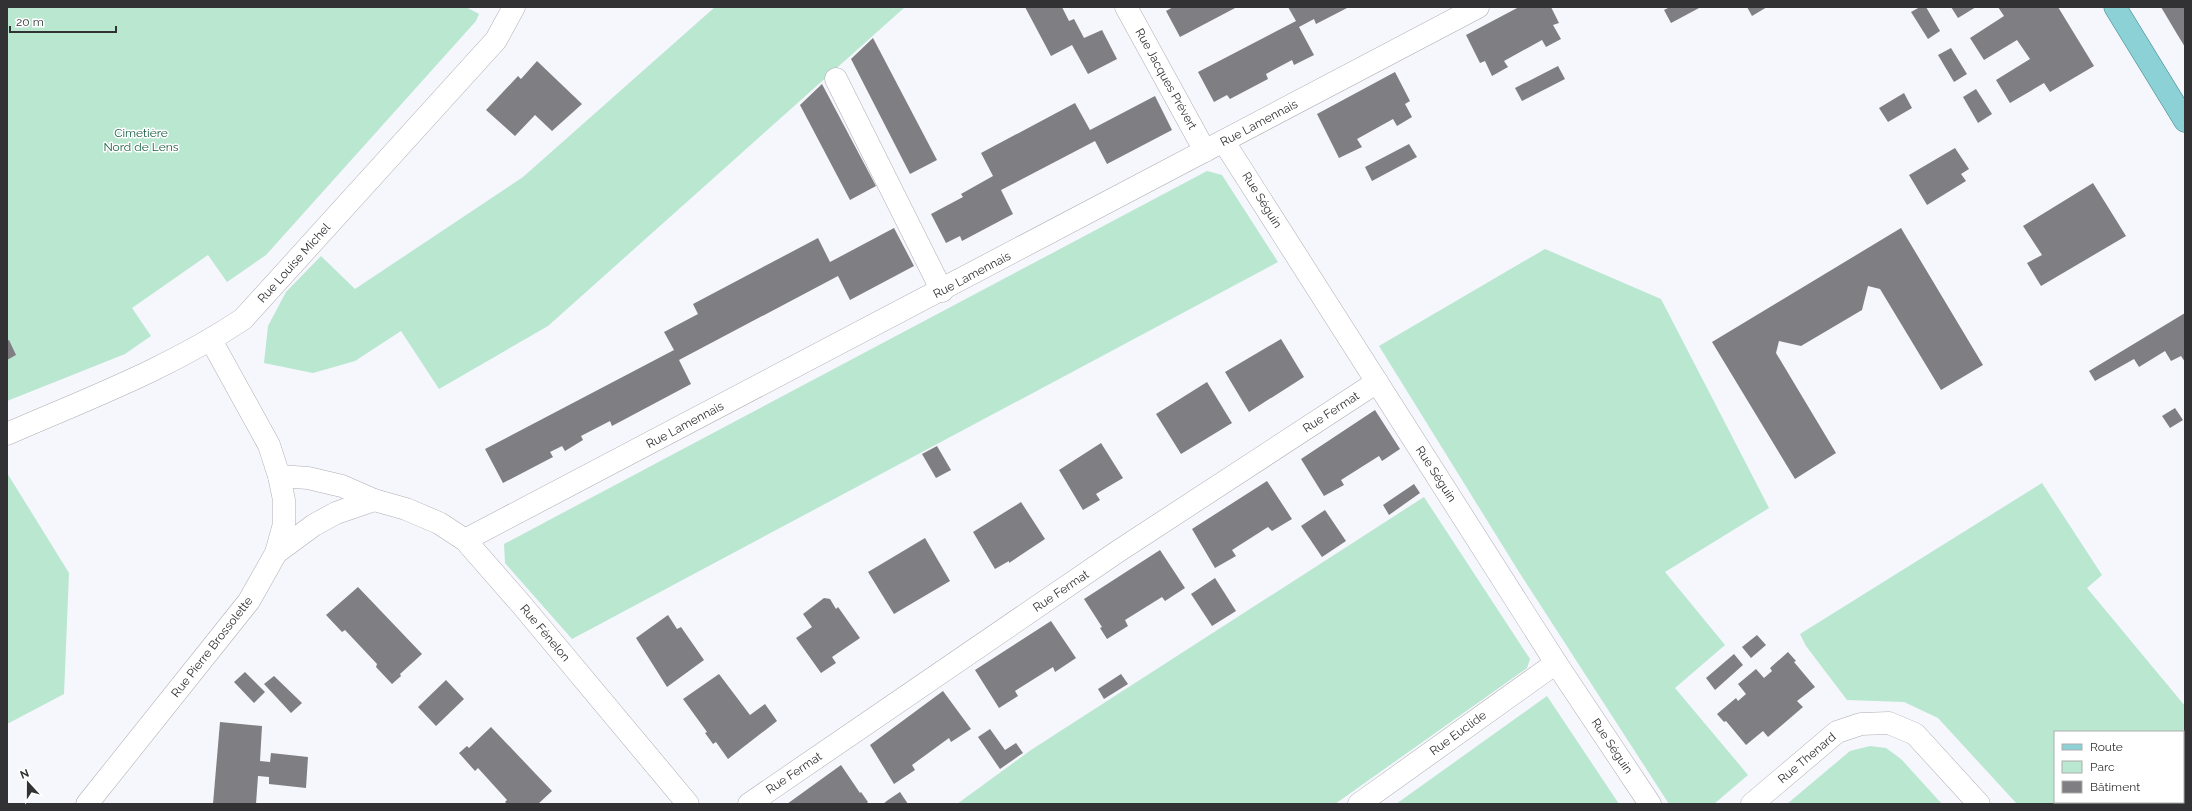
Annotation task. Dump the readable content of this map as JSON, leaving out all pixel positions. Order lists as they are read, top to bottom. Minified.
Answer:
{"streets":{"street":["Rue Jacques Prévert","Rue Lamennais","Rue Séguin","Rue Louise Michel","Rue Fermat","Rue Fénelon","Rue Pierre Brossolette","Rue Euclide","Rue Thenard"]},"crossings":[["Rue Jacques Prévert","Rue Lamennais"],["Rue Lamennais","Rue Séguin"],["Rue Lamennais","Rue Fénelon"],["Rue Séguin","Rue Fermat"],["Rue Séguin","Rue Euclide"],["Rue Louise Michel","Rue Pierre Brossolette"],["Rue Fénelon","Rue Pierre Brossolette"]],"parks":["Cimetière Nord de Lens"],"legend":["Route","Parc","Bâtiment"],"scale_bar":"20 m","north":"top"}
